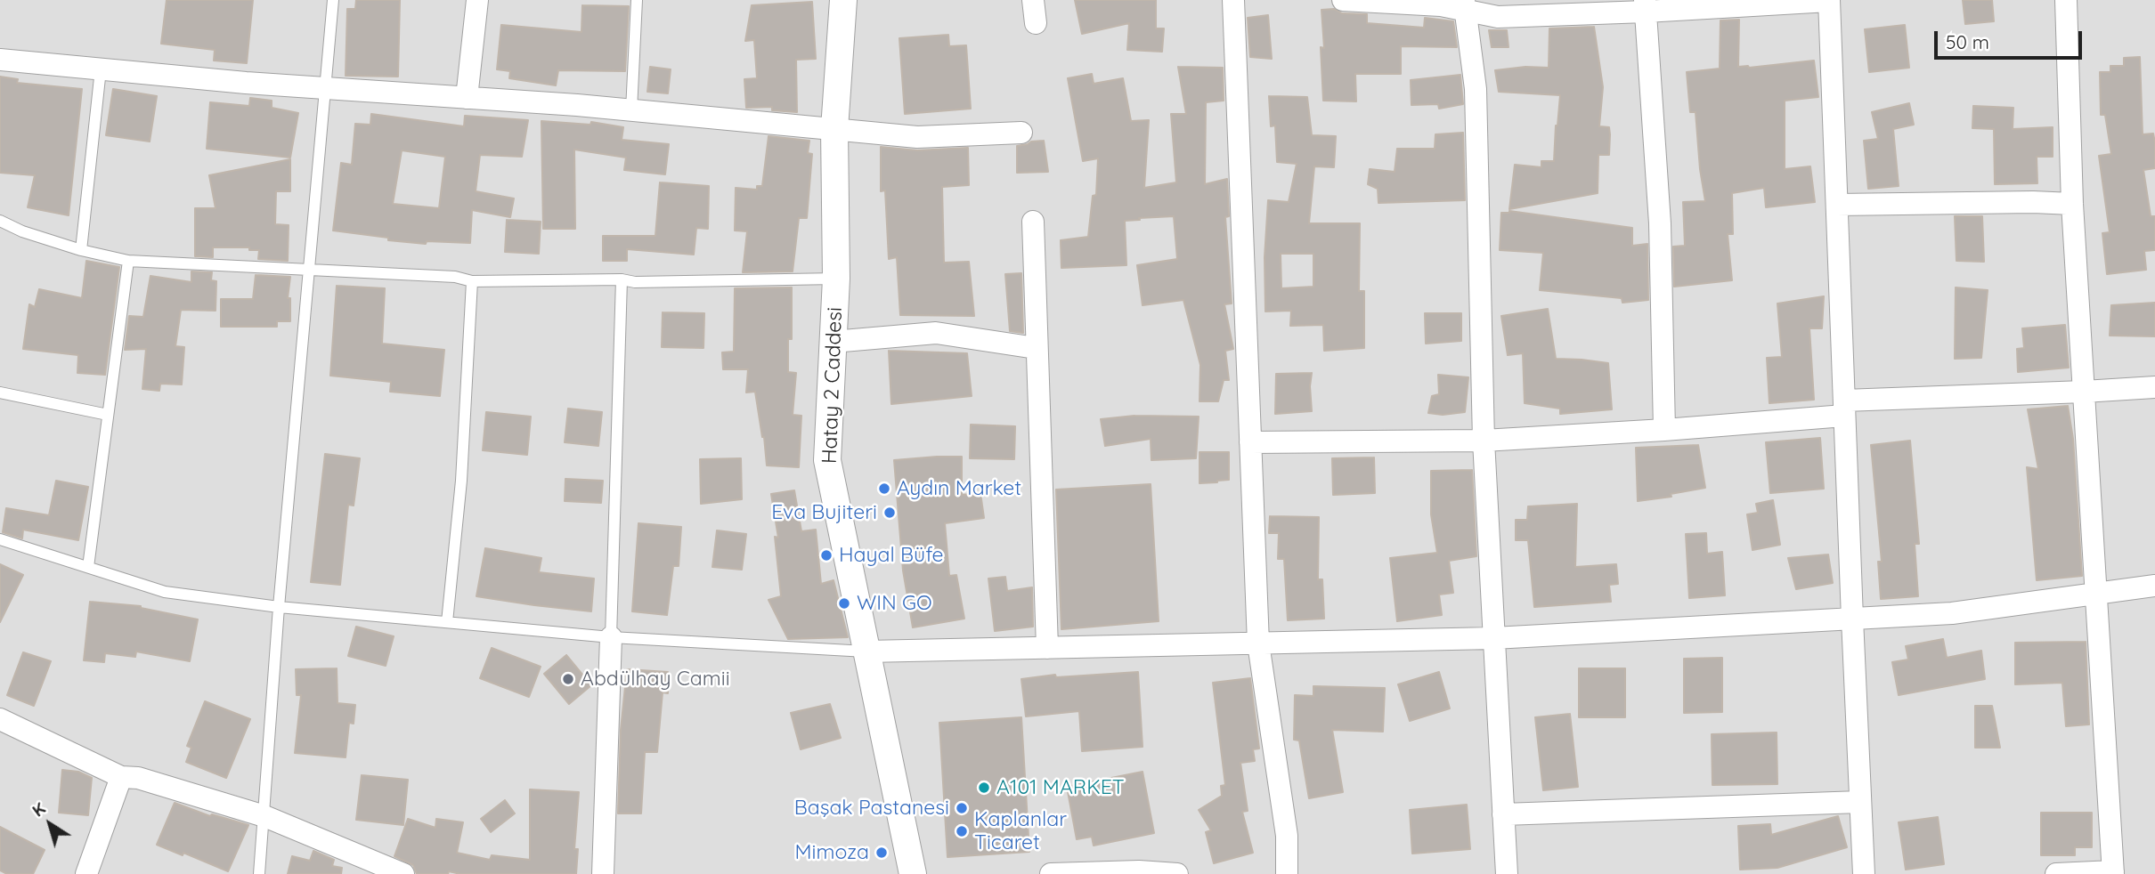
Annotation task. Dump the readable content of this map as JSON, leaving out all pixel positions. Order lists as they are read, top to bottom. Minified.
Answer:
{"streets":{"street":["Hatay 2 Caddesi"]},"places":["Aydın Market","Eva Bujiteri","Hayal Büfe","WIN GO","Abdülhay Camii","A101 MARKET","Başak Pastanesi","Kaplanlar Ticaret","Mimoza"],"scale_bar":"50 m","north":"top left"}
